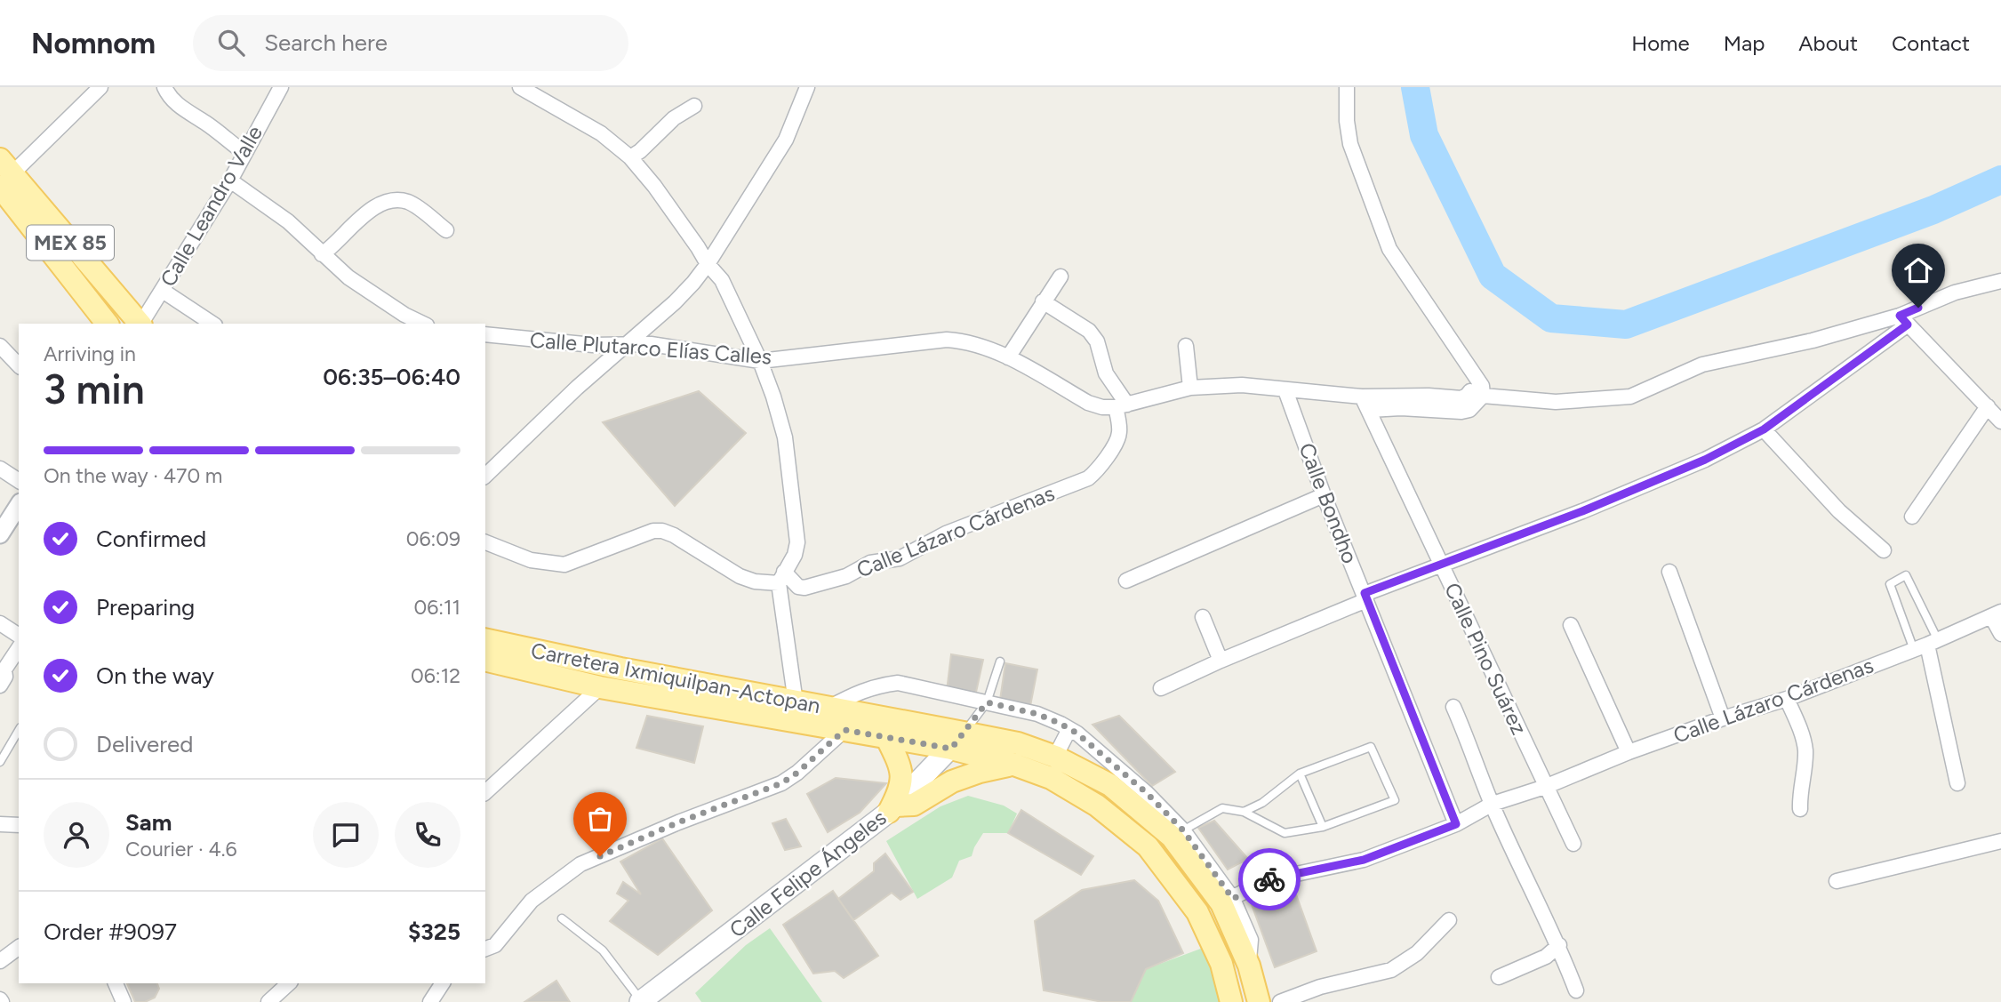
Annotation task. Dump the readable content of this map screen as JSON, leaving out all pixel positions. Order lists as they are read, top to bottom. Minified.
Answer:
{"streets":{"main road":["MEX 85","Carretera Ixmiquilpan-Actopan","Calle Felipe Ángeles"],"street":["Calle Leandro Valle","Calle Plutarco Elías Calles","Calle Bondho","Calle Lázaro Cárdenas","Calle Pino Suárez"]},"crossings":[["Calle Plutarco Elías Calles","Calle Bondho"],["Calle Plutarco Elías Calles","Calle Lázaro Cárdenas"],["Calle Plutarco Elías Calles","Calle Pino Suárez"],["Calle Bondho","Calle Lázaro Cárdenas"],["Calle Lázaro Cárdenas","Calle Pino Suárez"],["Calle Lázaro Cárdenas","Carretera Ixmiquilpan-Actopan"],["Carretera Ixmiquilpan-Actopan","Calle Felipe Ángeles"]],"page":{"header":"Nomnom","search":"Search here","nav":["Home","Map","About","Contact"],"heading":["3 min","Arriving in","06:35–06:40"],"panel":["Sam","Courier · 4.6","Order #9097","$325"],"bar":"On the way · 470 m","list":[["Confirmed","06:09"],["Preparing","06:11"],["On the way","06:12"],"Delivered"]}}
